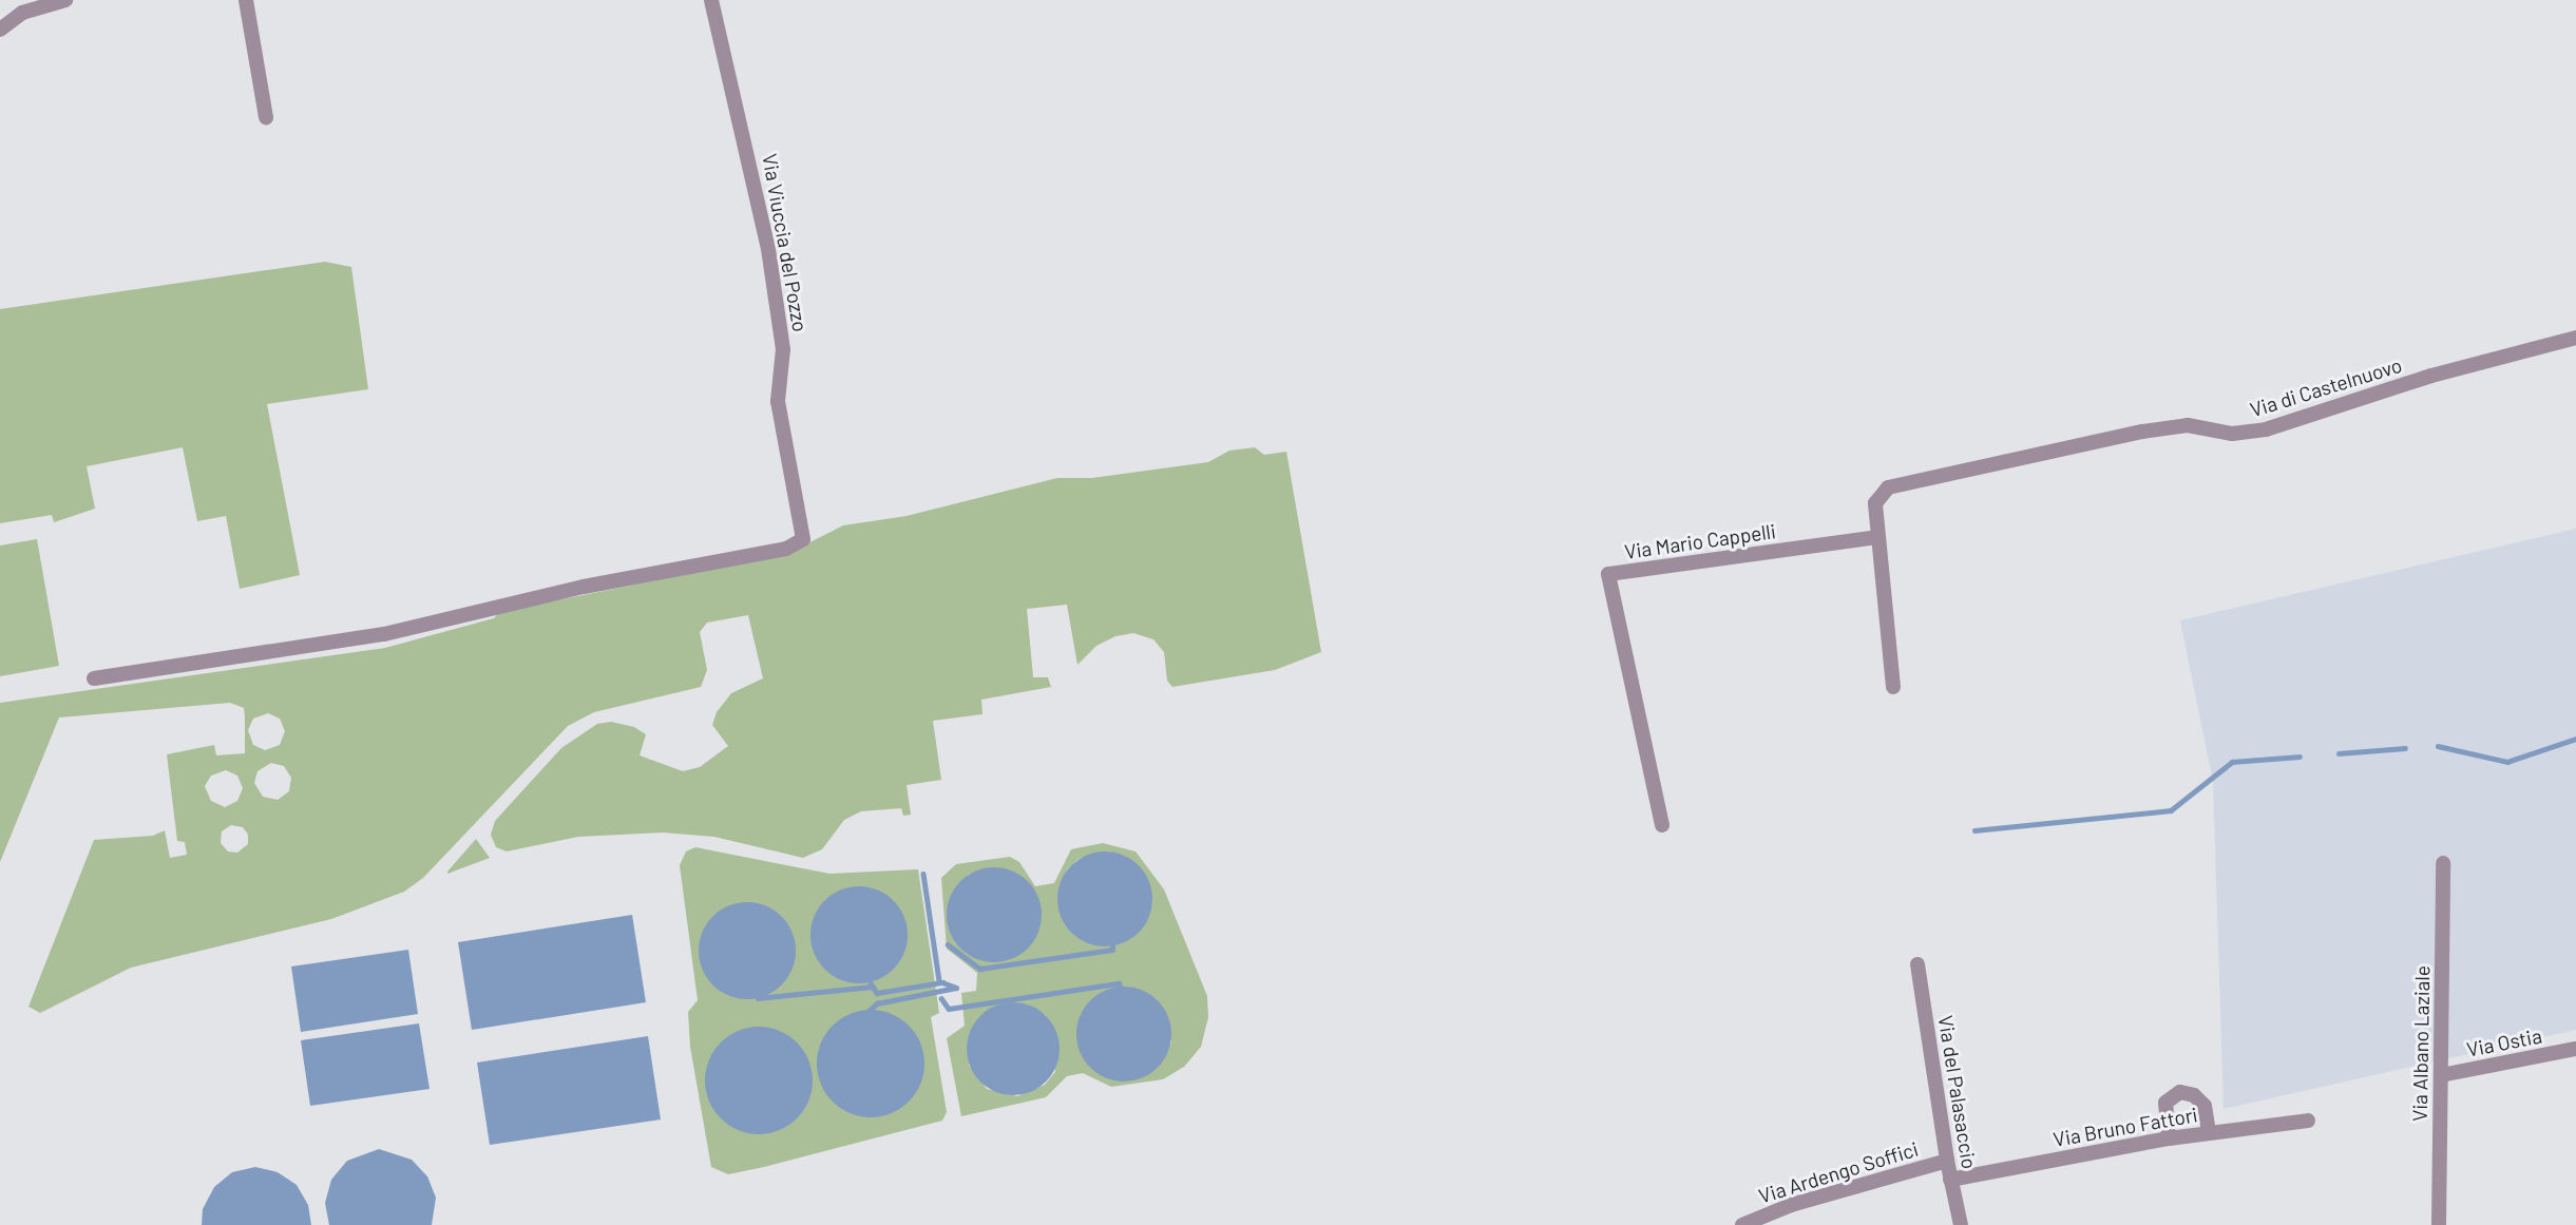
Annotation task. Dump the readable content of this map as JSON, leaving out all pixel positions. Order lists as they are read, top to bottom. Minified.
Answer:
{"streets":{"street":["Via Viuccia del Pozzo","Via di Castelnuovo","Via Mario Cappelli","Via Ostia","Via Albano Laziale","Via del Palasaccio","Via Bruno Fattori","Via Ardengo Soffici"]},"crossings":[["Via di Castelnuovo","Via Mario Cappelli"],["Via Ostia","Via Albano Laziale"],["Via del Palasaccio","Via Bruno Fattori"],["Via del Palasaccio","Via Ardengo Soffici"]]}
